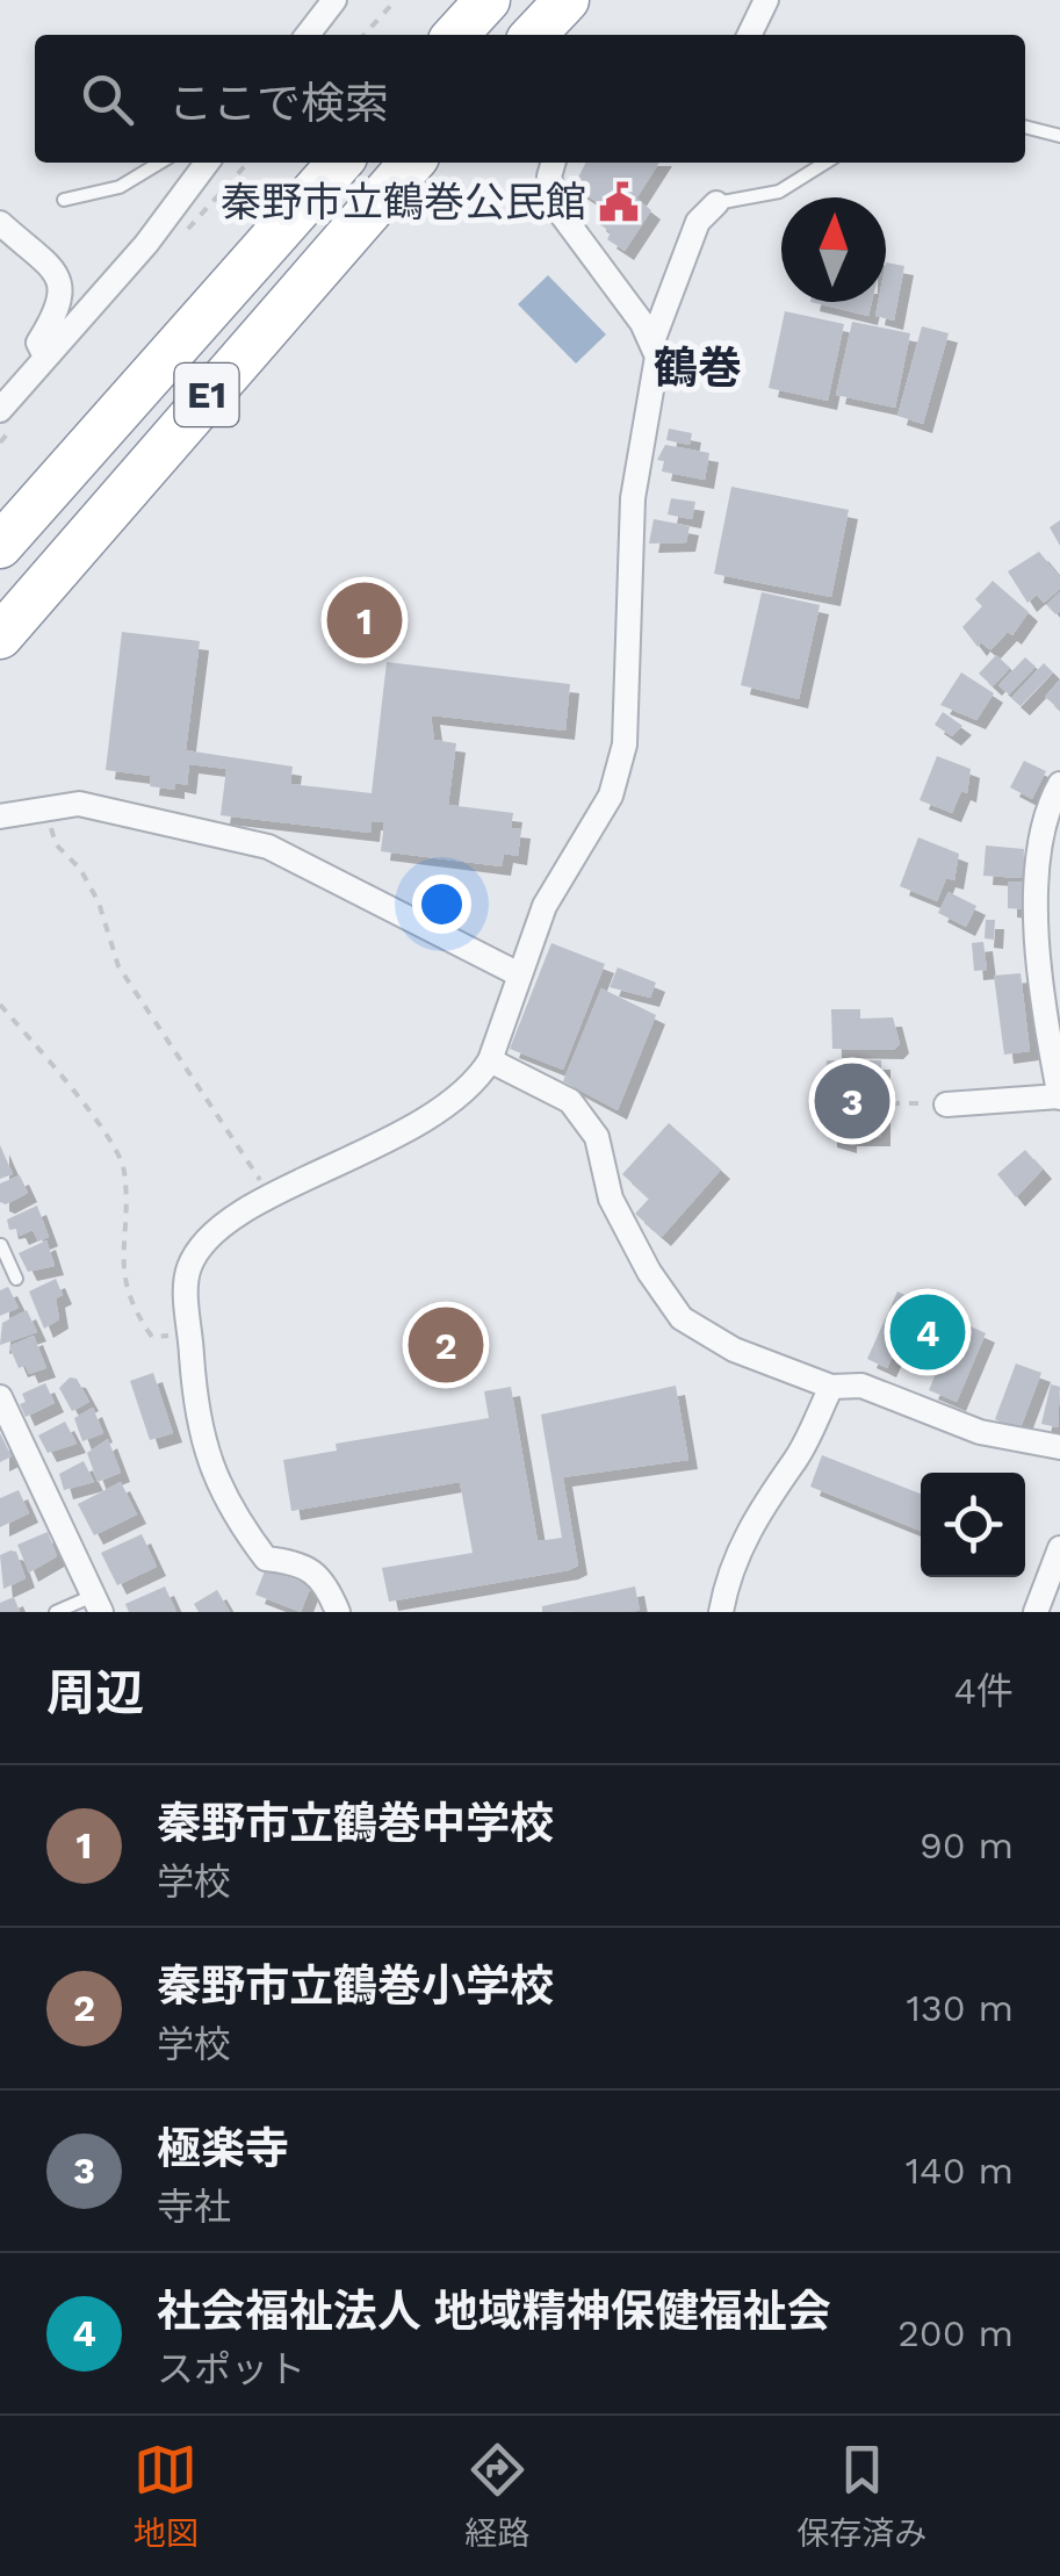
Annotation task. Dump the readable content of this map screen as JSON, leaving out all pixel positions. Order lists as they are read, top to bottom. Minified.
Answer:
{"streets":{"highway":["E1"]},"districts":["鶴巻"],"places":{"public building":["秦野市立鶴巻公民館"]},"north":"top","page":{"search":"ここで検索","pins":["1","3","4","2"],"heading":["周辺","4件"],"list":[{"mark":"1","name":"秦野市立鶴巻中学校","note":"学校","value":"90 m"},{"mark":"2","name":"秦野市立鶴巻小学校","note":"学校","value":"130 m"},{"mark":"3","name":"極楽寺","note":"寺社","value":"140 m"},{"mark":"4","name":"社会福祉法人 地域精神保健福祉会","note":"スポット","value":"200 m"}],"nav":["地図","経路","保存済み"]}}
